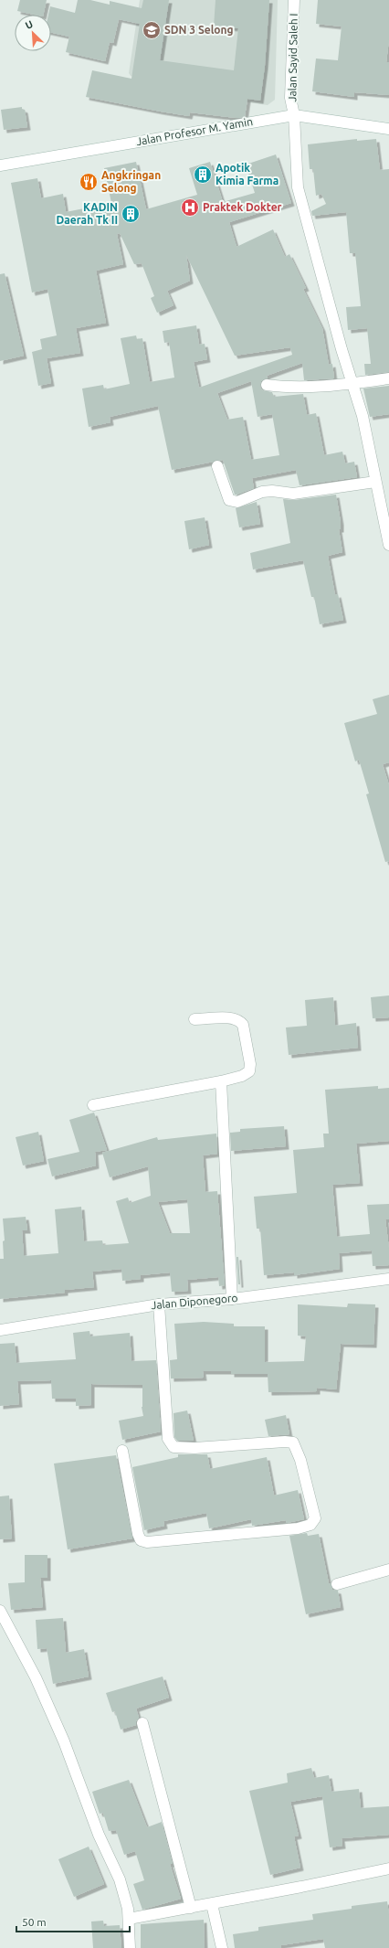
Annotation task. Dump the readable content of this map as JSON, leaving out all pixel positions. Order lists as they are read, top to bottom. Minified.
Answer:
{"streets":{"street":["Jalan Sayid Saleh I","Jalan Profesor M. Yamin","Jalan Diponegoro"]},"crossings":[["Jalan Sayid Saleh I","Jalan Profesor M. Yamin"]],"places":{"school or university":["SDN 3 Selong"],"building":["Apotik Kimia Farma","KADIN Daerah Tk II"],"restaurant":["Angkringan Selong"],"hospital":["Praktek Dokter"]},"scale_bar":"50 m","north":"top left"}
